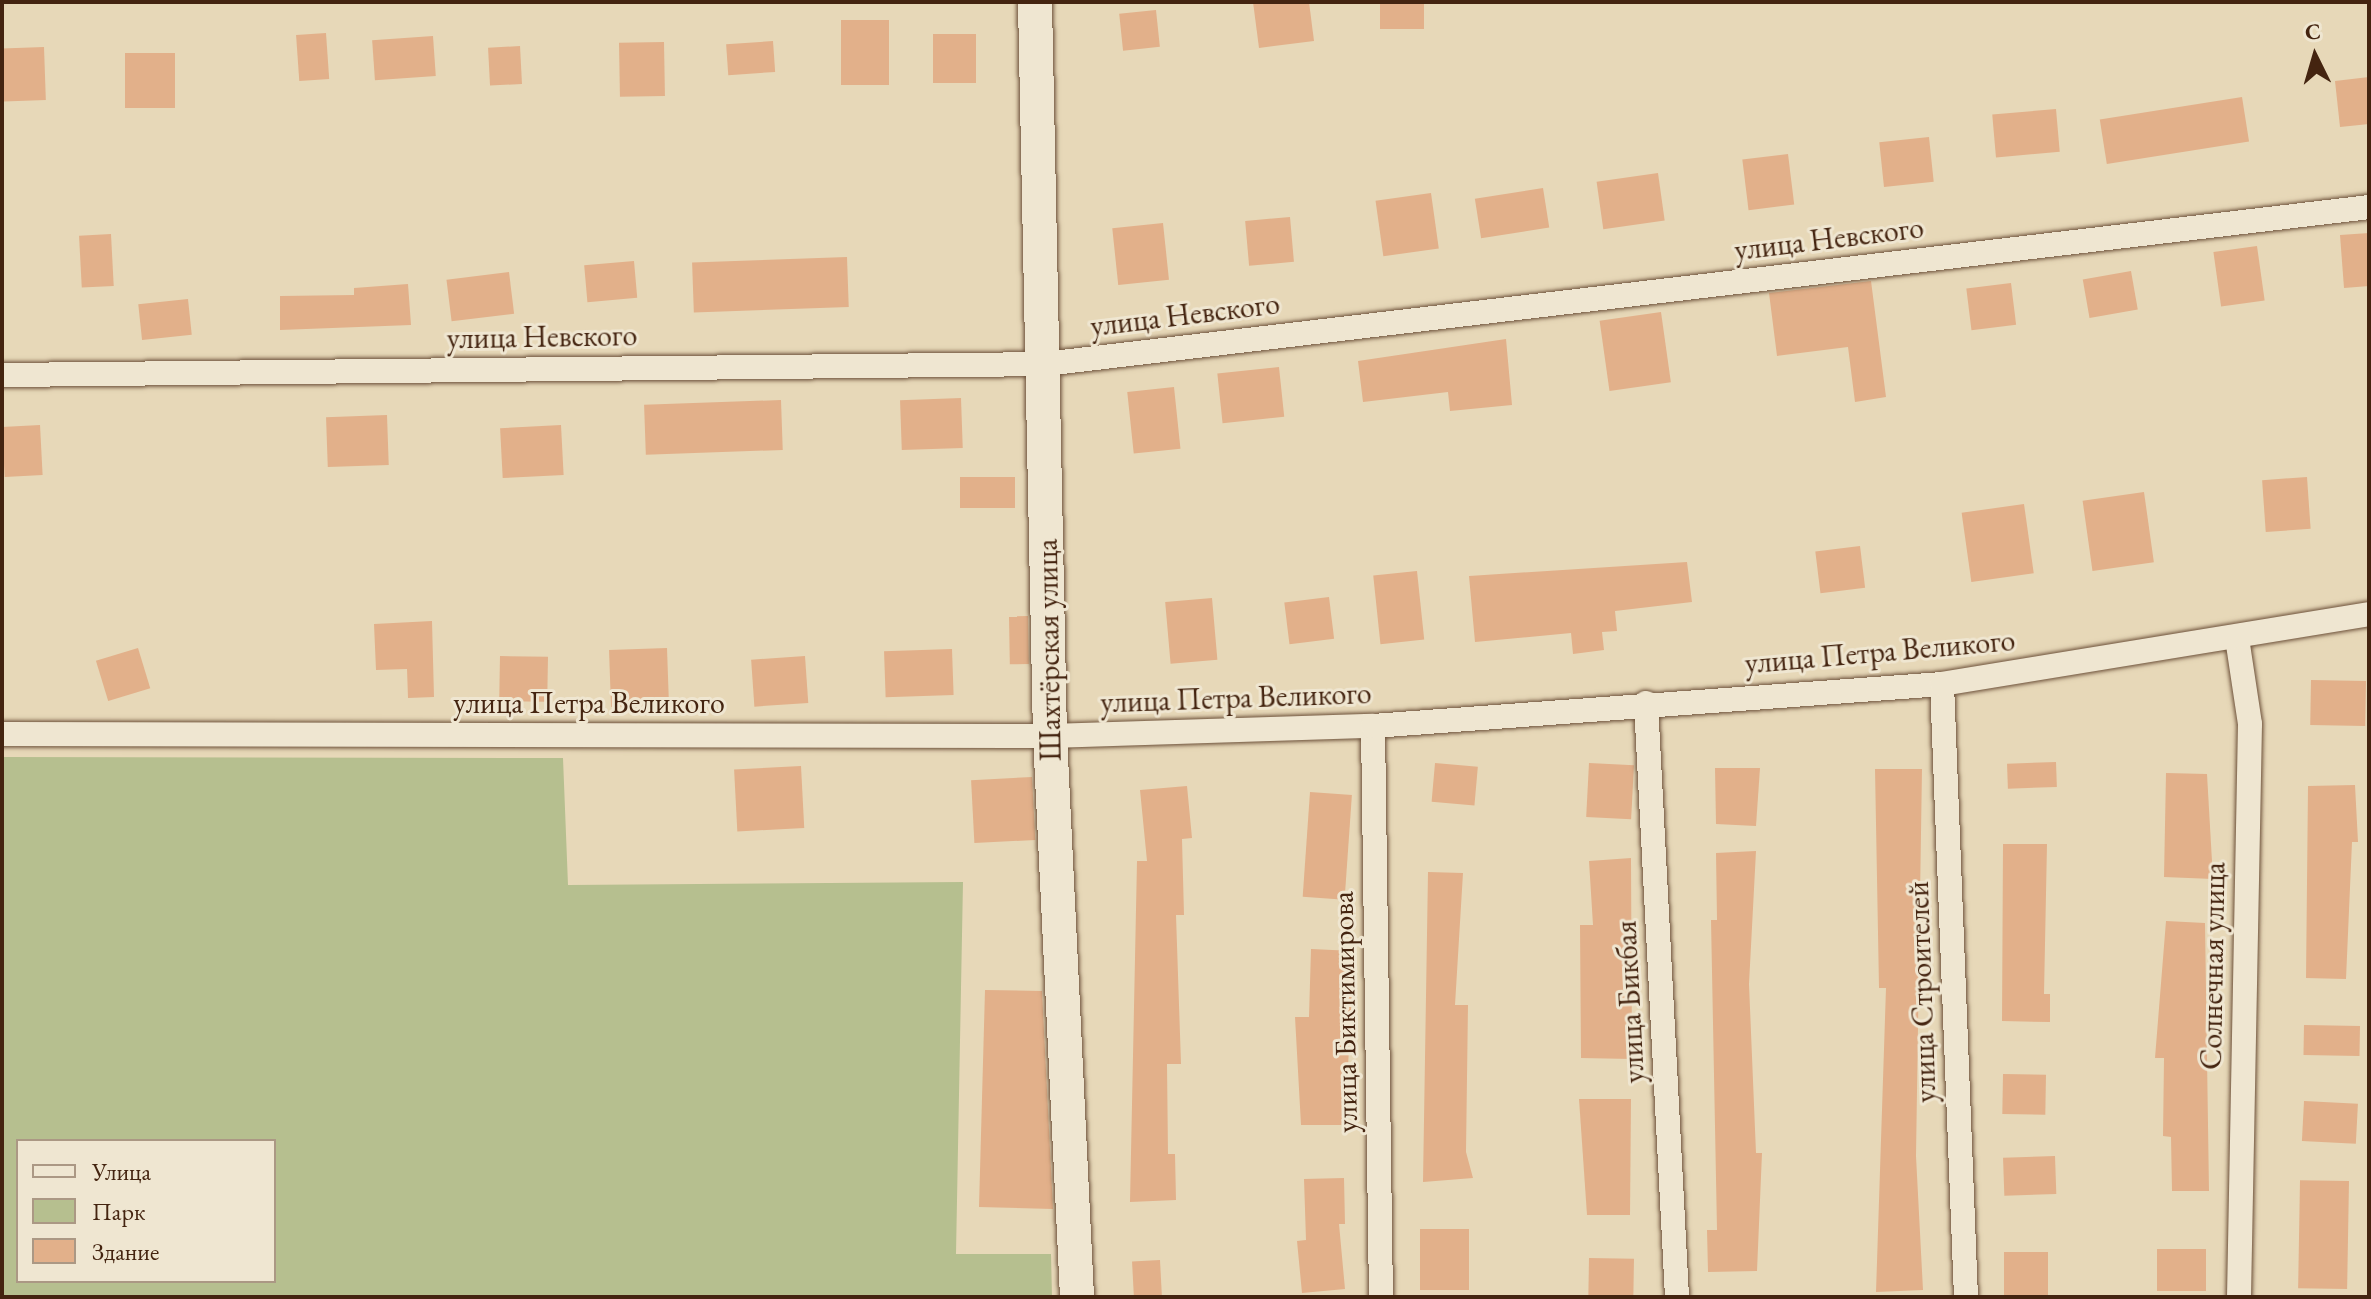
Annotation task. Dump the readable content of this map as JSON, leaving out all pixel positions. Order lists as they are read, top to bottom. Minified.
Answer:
{"streets":{"street":["улица Невского","Шахтёрская улица","улица Петра Великого","Солнечная улица","улица Строителей","улица Бикбая","улица Биктимирова"]},"crossings":[["улица Невского","Шахтёрская улица"],["Шахтёрская улица","улица Петра Великого"],["улица Петра Великого","Солнечная улица"],["улица Петра Великого","улица Строителей"],["улица Петра Великого","улица Бикбая"],["улица Петра Великого","улица Биктимирова"]],"legend":["Улица","Парк","Здание"],"north":"top"}
